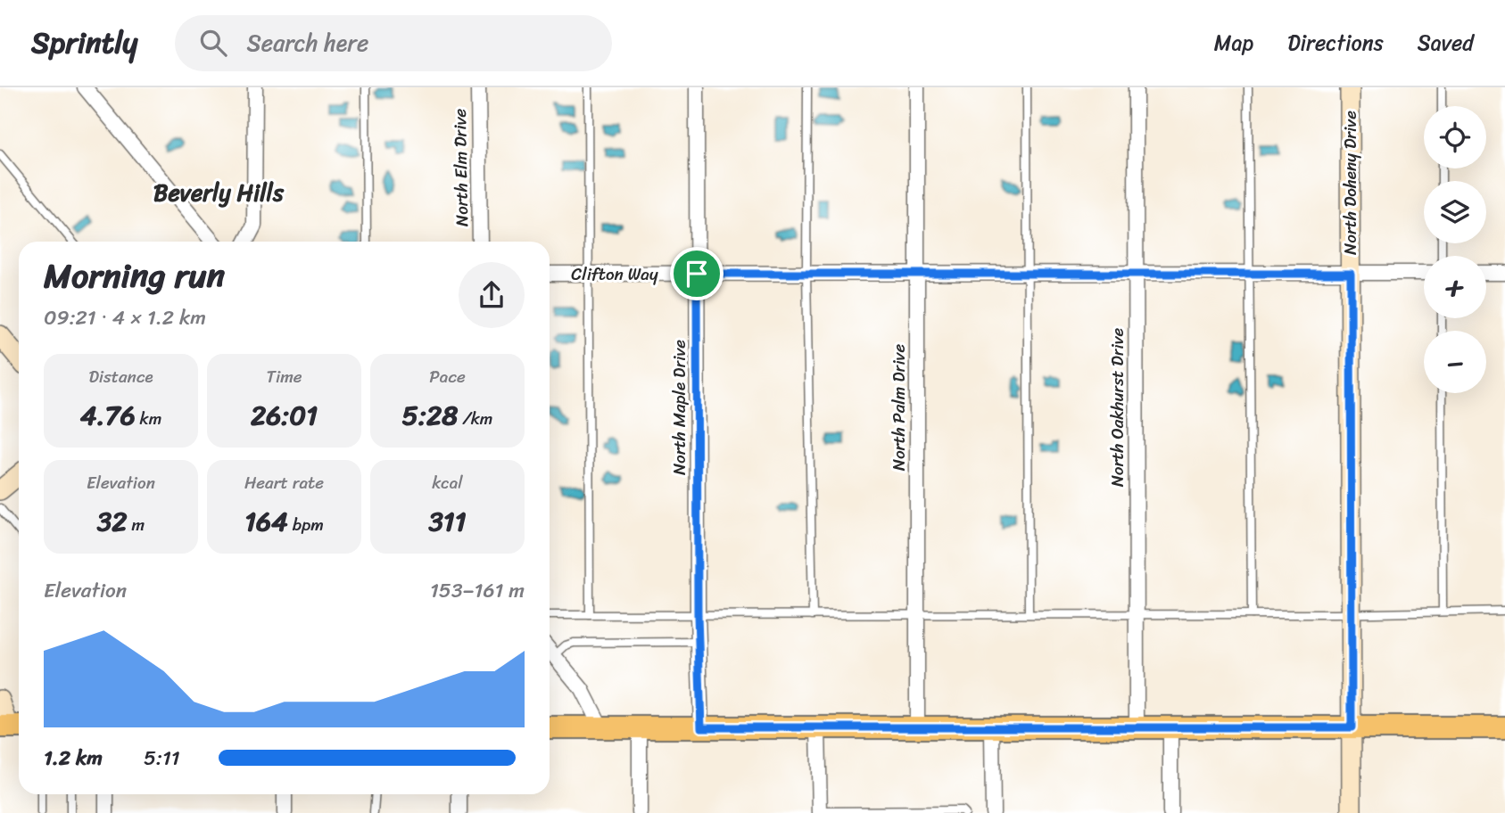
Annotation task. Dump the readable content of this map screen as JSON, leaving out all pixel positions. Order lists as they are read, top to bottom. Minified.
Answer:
{"streets":{"street":["North Elm Drive","North Doheny Drive","Clifton Way","North Maple Drive","North Palm Drive","North Oakhurst Drive"]},"crossings":[["North Doheny Drive","Clifton Way"],["Clifton Way","North Maple Drive"],["Clifton Way","North Palm Drive"],["Clifton Way","North Oakhurst Drive"]],"districts":["Beverly Hills"],"page":{"header":"Sprintly","search":"Search here","nav":["Map","Directions","Saved"],"map_buttons":["+","−"],"heading":["Morning run","09:21 · 4 × 1.2 km"],"stats":[["Distance","4.76 km"],["Time","26:01"],["Pace","5:28 /km"],["Elevation","32 m"],["Heart rate","164 bpm"],["kcal","311"]],"chart":["Elevation","153–161 m"],"list":[{"name":"1.2 km","note":"5:11"}]}}
